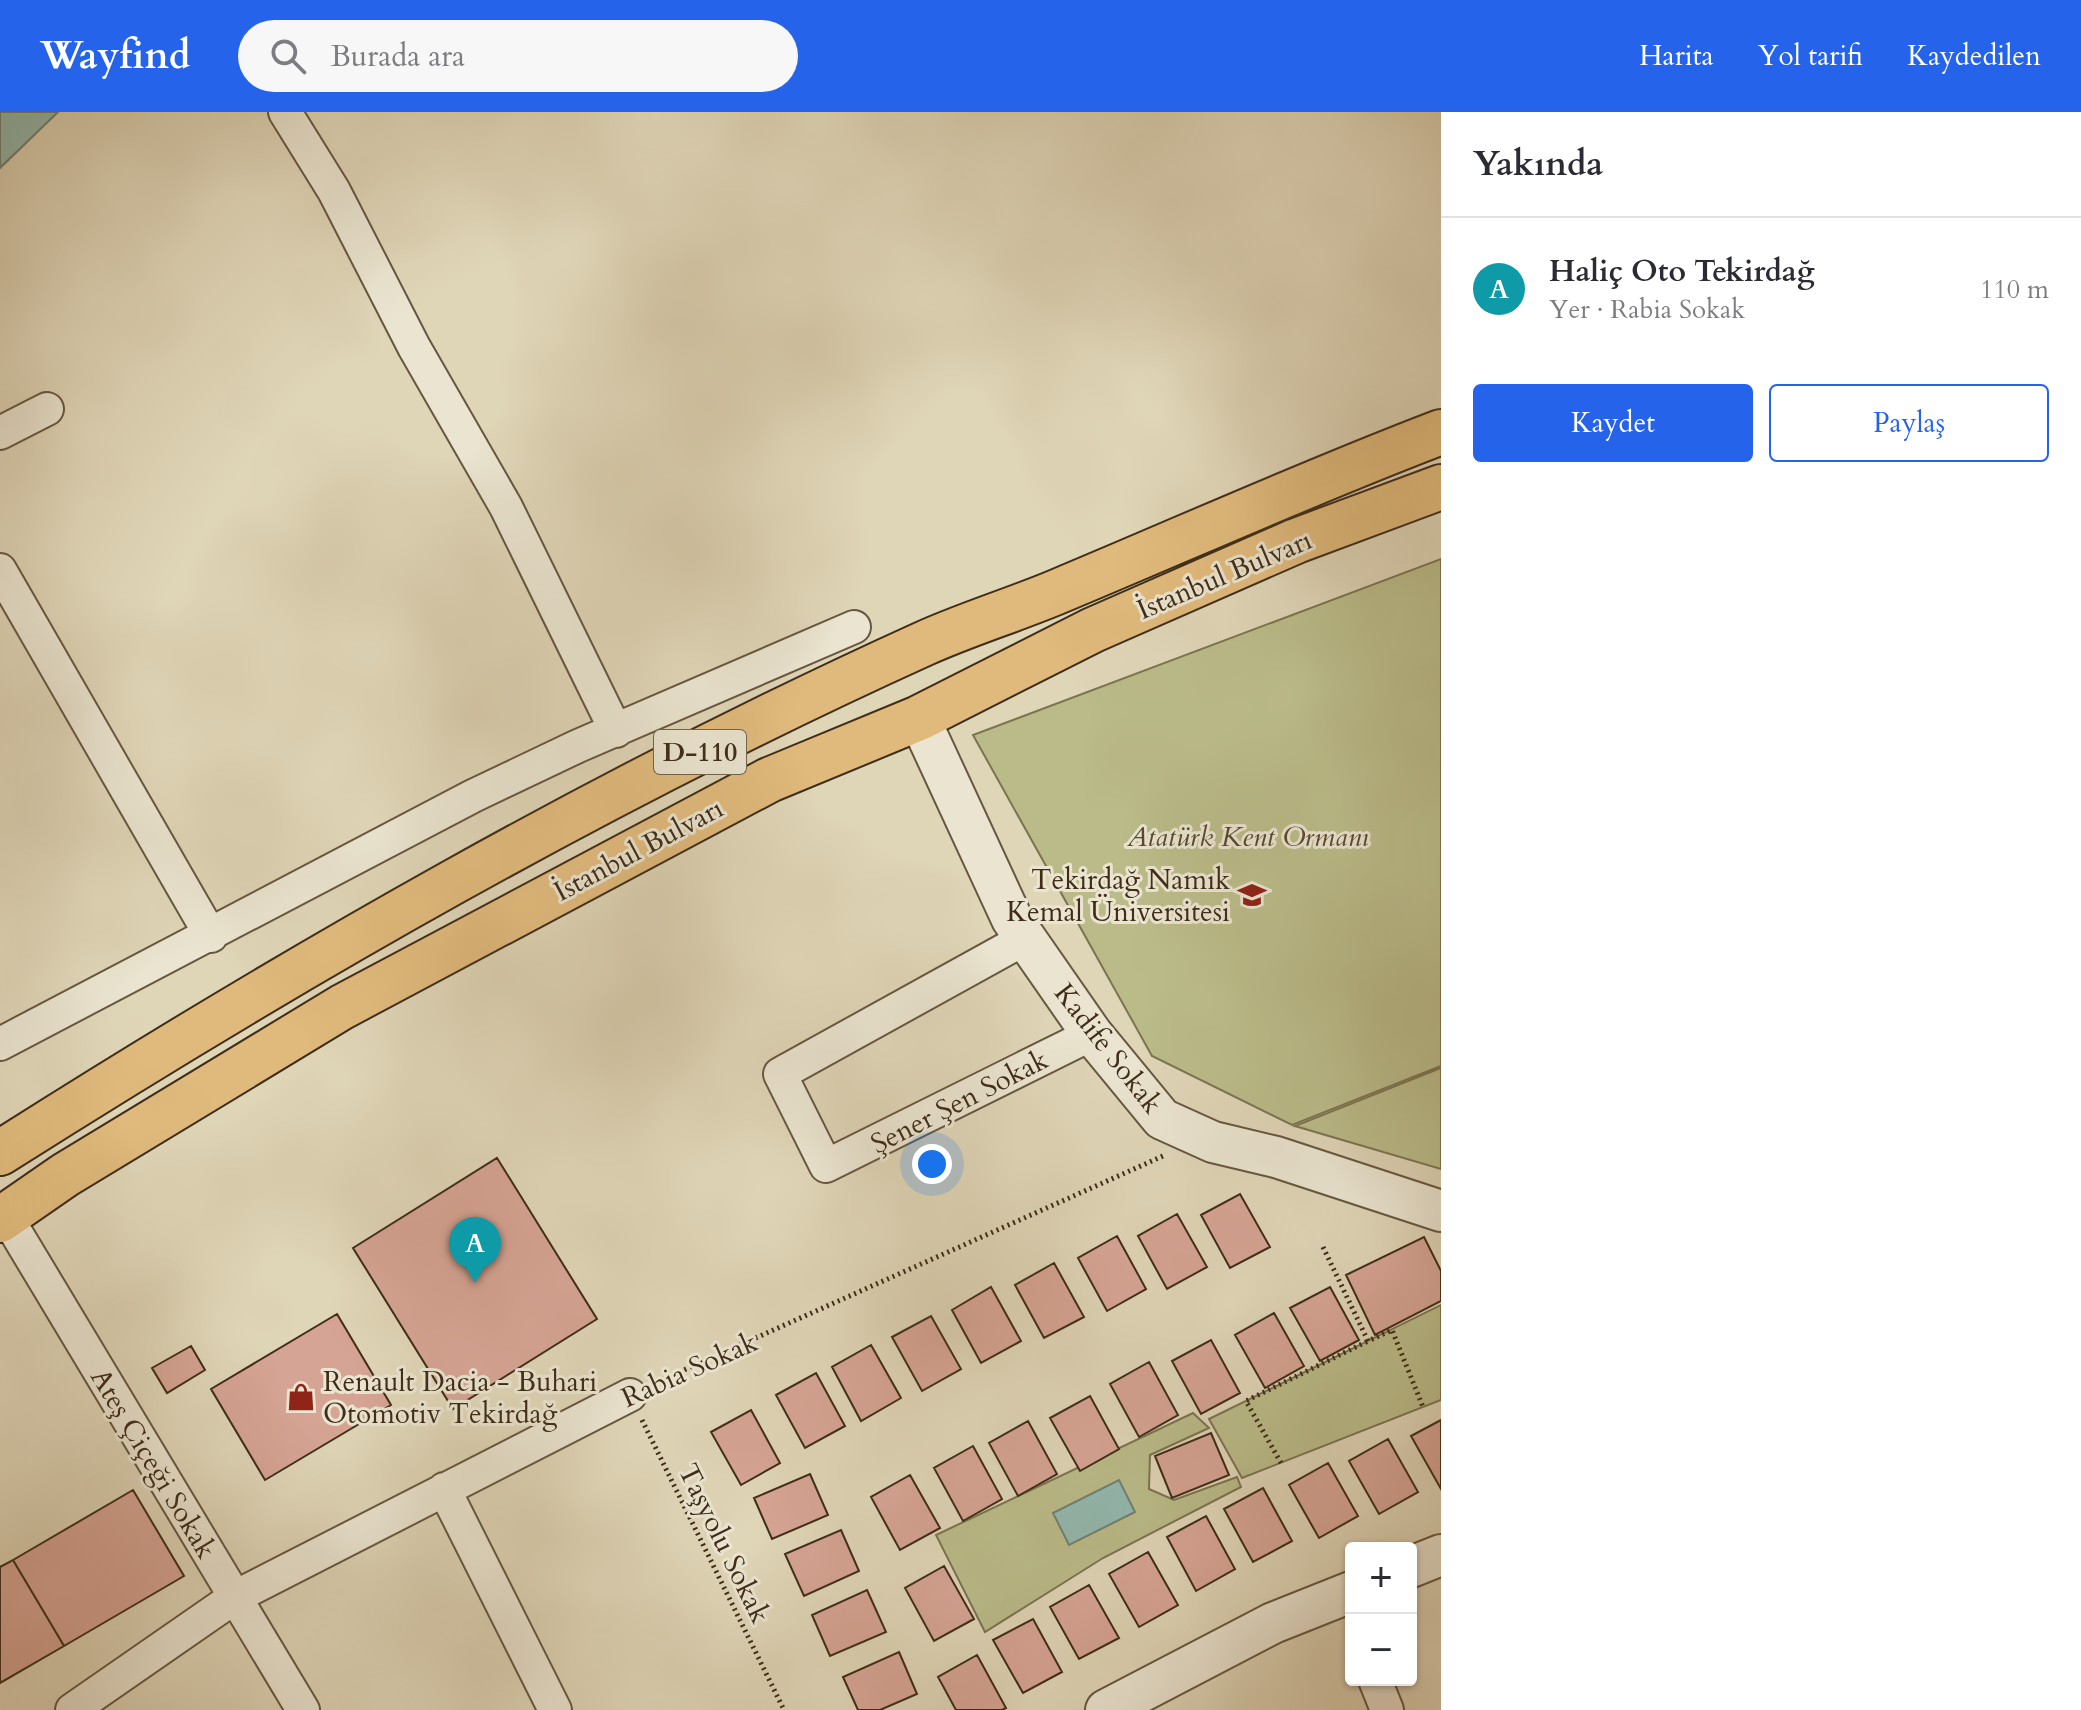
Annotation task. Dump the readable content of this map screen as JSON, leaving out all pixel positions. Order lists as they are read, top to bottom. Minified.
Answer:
{"streets":{"highway":["İstanbul Bulvarı","D-110"],"street":["Kadife Sokak","Şener Şen Sokak","Rabia Sokak","Ateş Çiçeği Sokak"],"path":["Taşyolu Sokak"]},"crossings":[["İstanbul Bulvarı","Kadife Sokak"],["İstanbul Bulvarı","Ateş Çiçeği Sokak"],["Kadife Sokak","Şener Şen Sokak"],["Kadife Sokak","Rabia Sokak"],["Rabia Sokak","Ateş Çiçeği Sokak"],["Rabia Sokak","Taşyolu Sokak"]],"parks":["Atatürk Kent Ormanı"],"places":{"school or university":["Tekirdağ Namık Kemal Üniversitesi"],"shop":["Renault Dacia - Buhari Otomotiv Tekirdağ"]},"page":{"header":"Wayfind","search":"Burada ara","nav":["Harita","Yol tarifi","Kaydedilen"],"heading":"Yakında","list":[{"mark":"A","name":"Haliç Oto Tekirdağ","note":"Yer · Rabia Sokak","value":"110 m"}],"buttons":["Kaydet","Paylaş"],"pins":"A","map_buttons":["+","−"]}}
